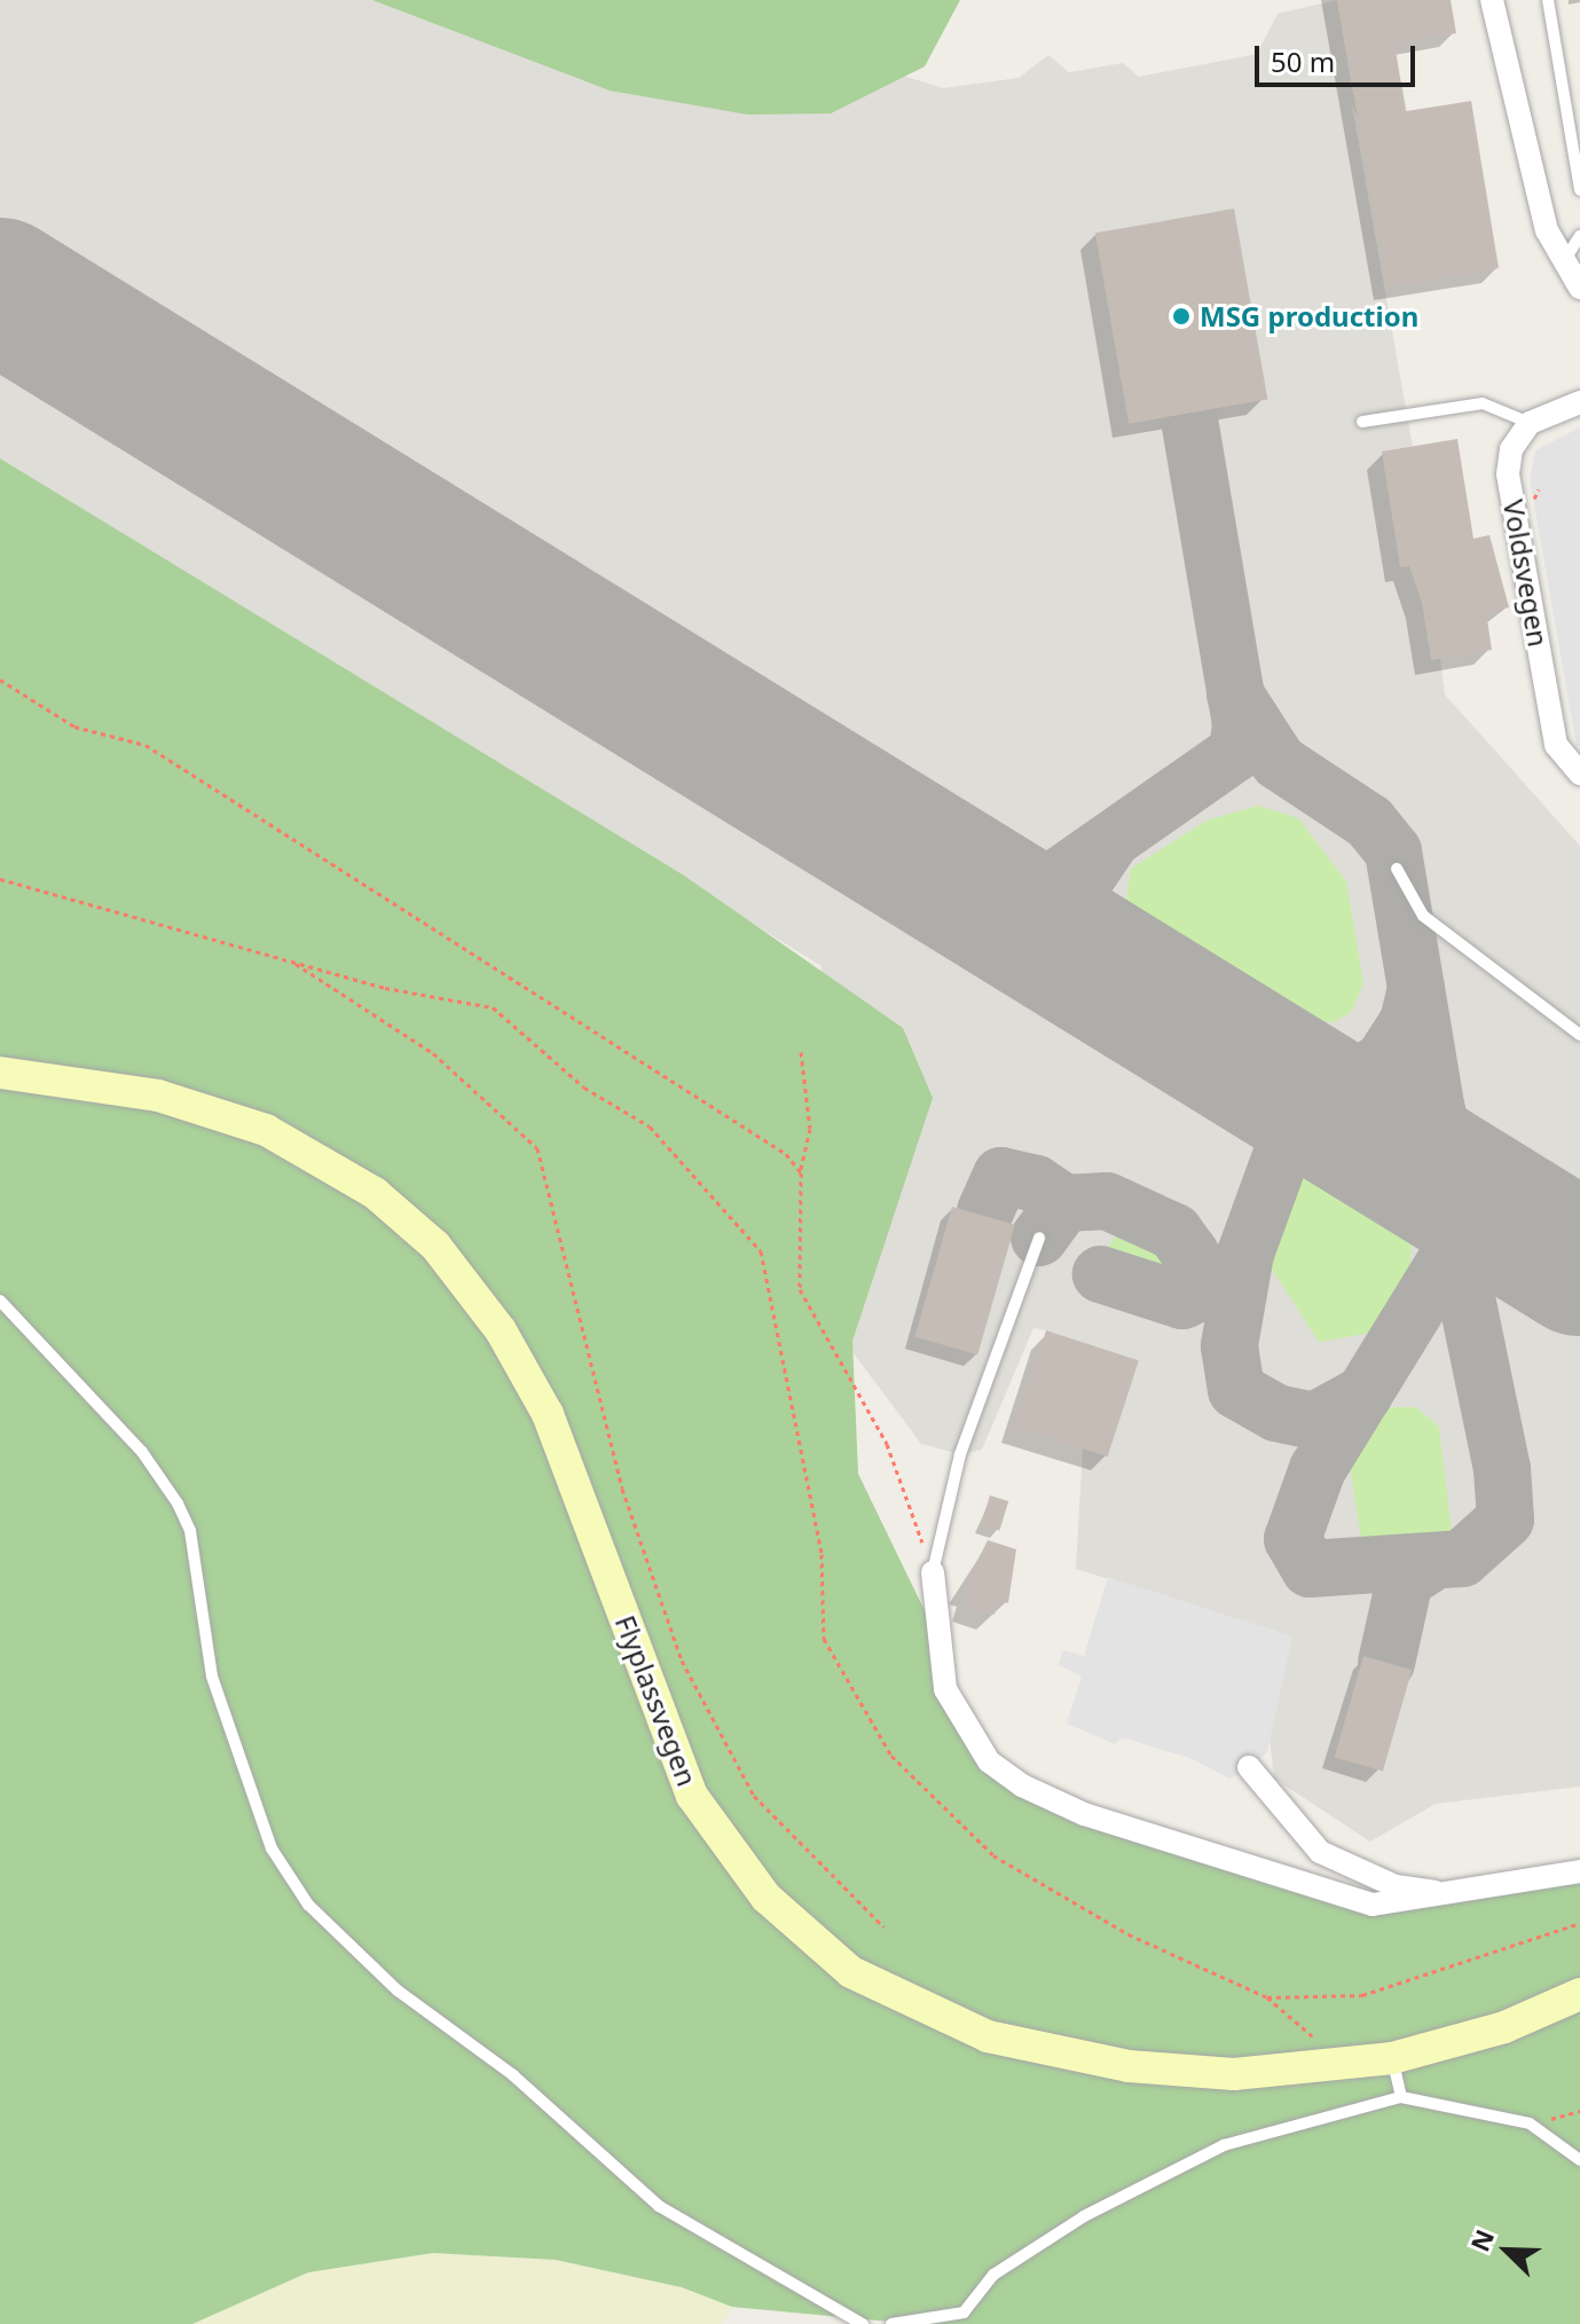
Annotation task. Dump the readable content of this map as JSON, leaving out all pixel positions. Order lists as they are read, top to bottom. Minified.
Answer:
{"streets":{"main road":["Flyplassvegen"],"street":["Voldsvegen"]},"places":["MSG production"],"scale_bar":"50 m","north":"top left"}
